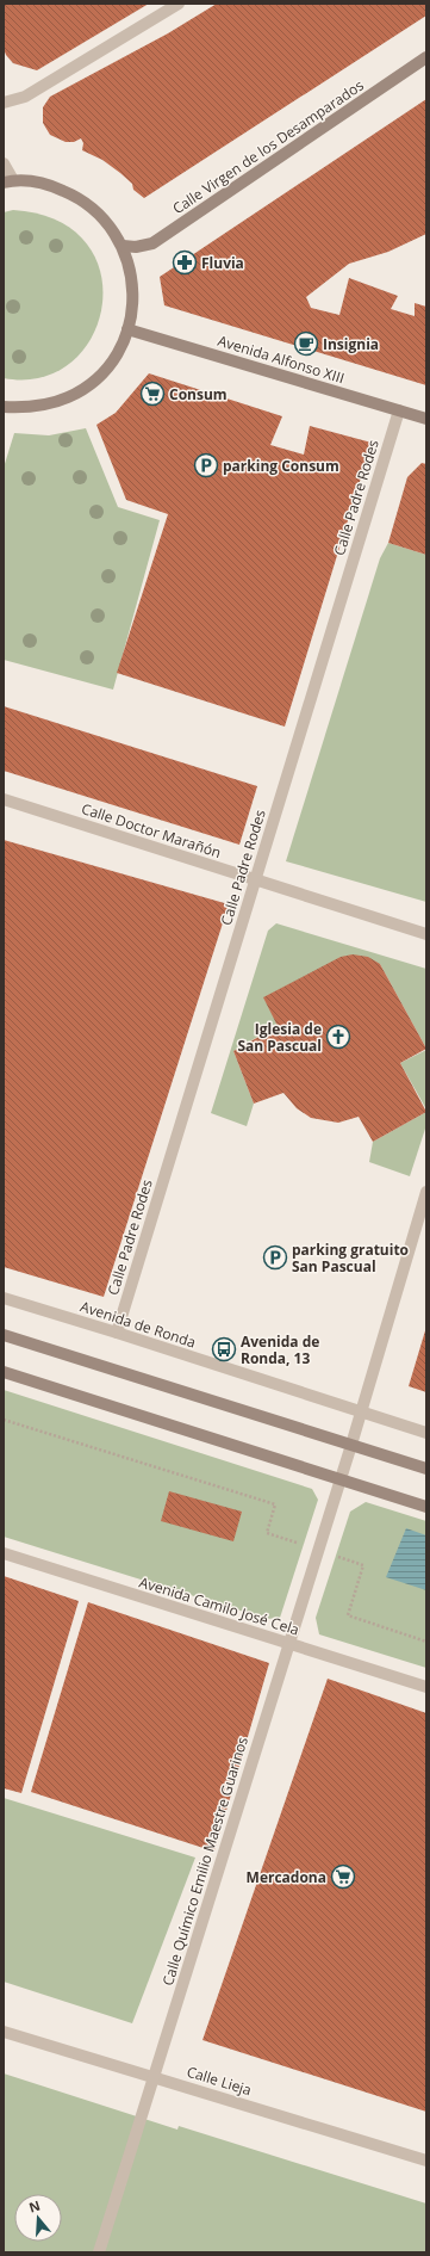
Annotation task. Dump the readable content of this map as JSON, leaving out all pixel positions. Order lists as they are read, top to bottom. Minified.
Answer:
{"streets":{"street":["Calle Virgen de los Desamparados","Avenida Alfonso XIII","Calle Padre Rodes","Calle Doctor Marañón","Avenida de Ronda","Avenida Camilo José Cela","Calle Químico Emilio Maestre Guarinos","Calle Lieja"]},"crossings":[["Avenida Alfonso XIII","Calle Padre Rodes"],["Calle Padre Rodes","Calle Doctor Marañón"],["Calle Padre Rodes","Avenida de Ronda"],["Avenida de Ronda","Calle Químico Emilio Maestre Guarinos"],["Avenida Camilo José Cela","Calle Químico Emilio Maestre Guarinos"],["Calle Químico Emilio Maestre Guarinos","Calle Lieja"]],"places":{"pharmacy":["Fluvia"],"cafe":["Insignia"],"supermarket":["Consum","Mercadona"],"parking":["parking Consum","parking gratuito San Pascual"],"church":["Iglesia de San Pascual"],"bus stop":["Avenida de Ronda, 13"]},"north":"top"}
